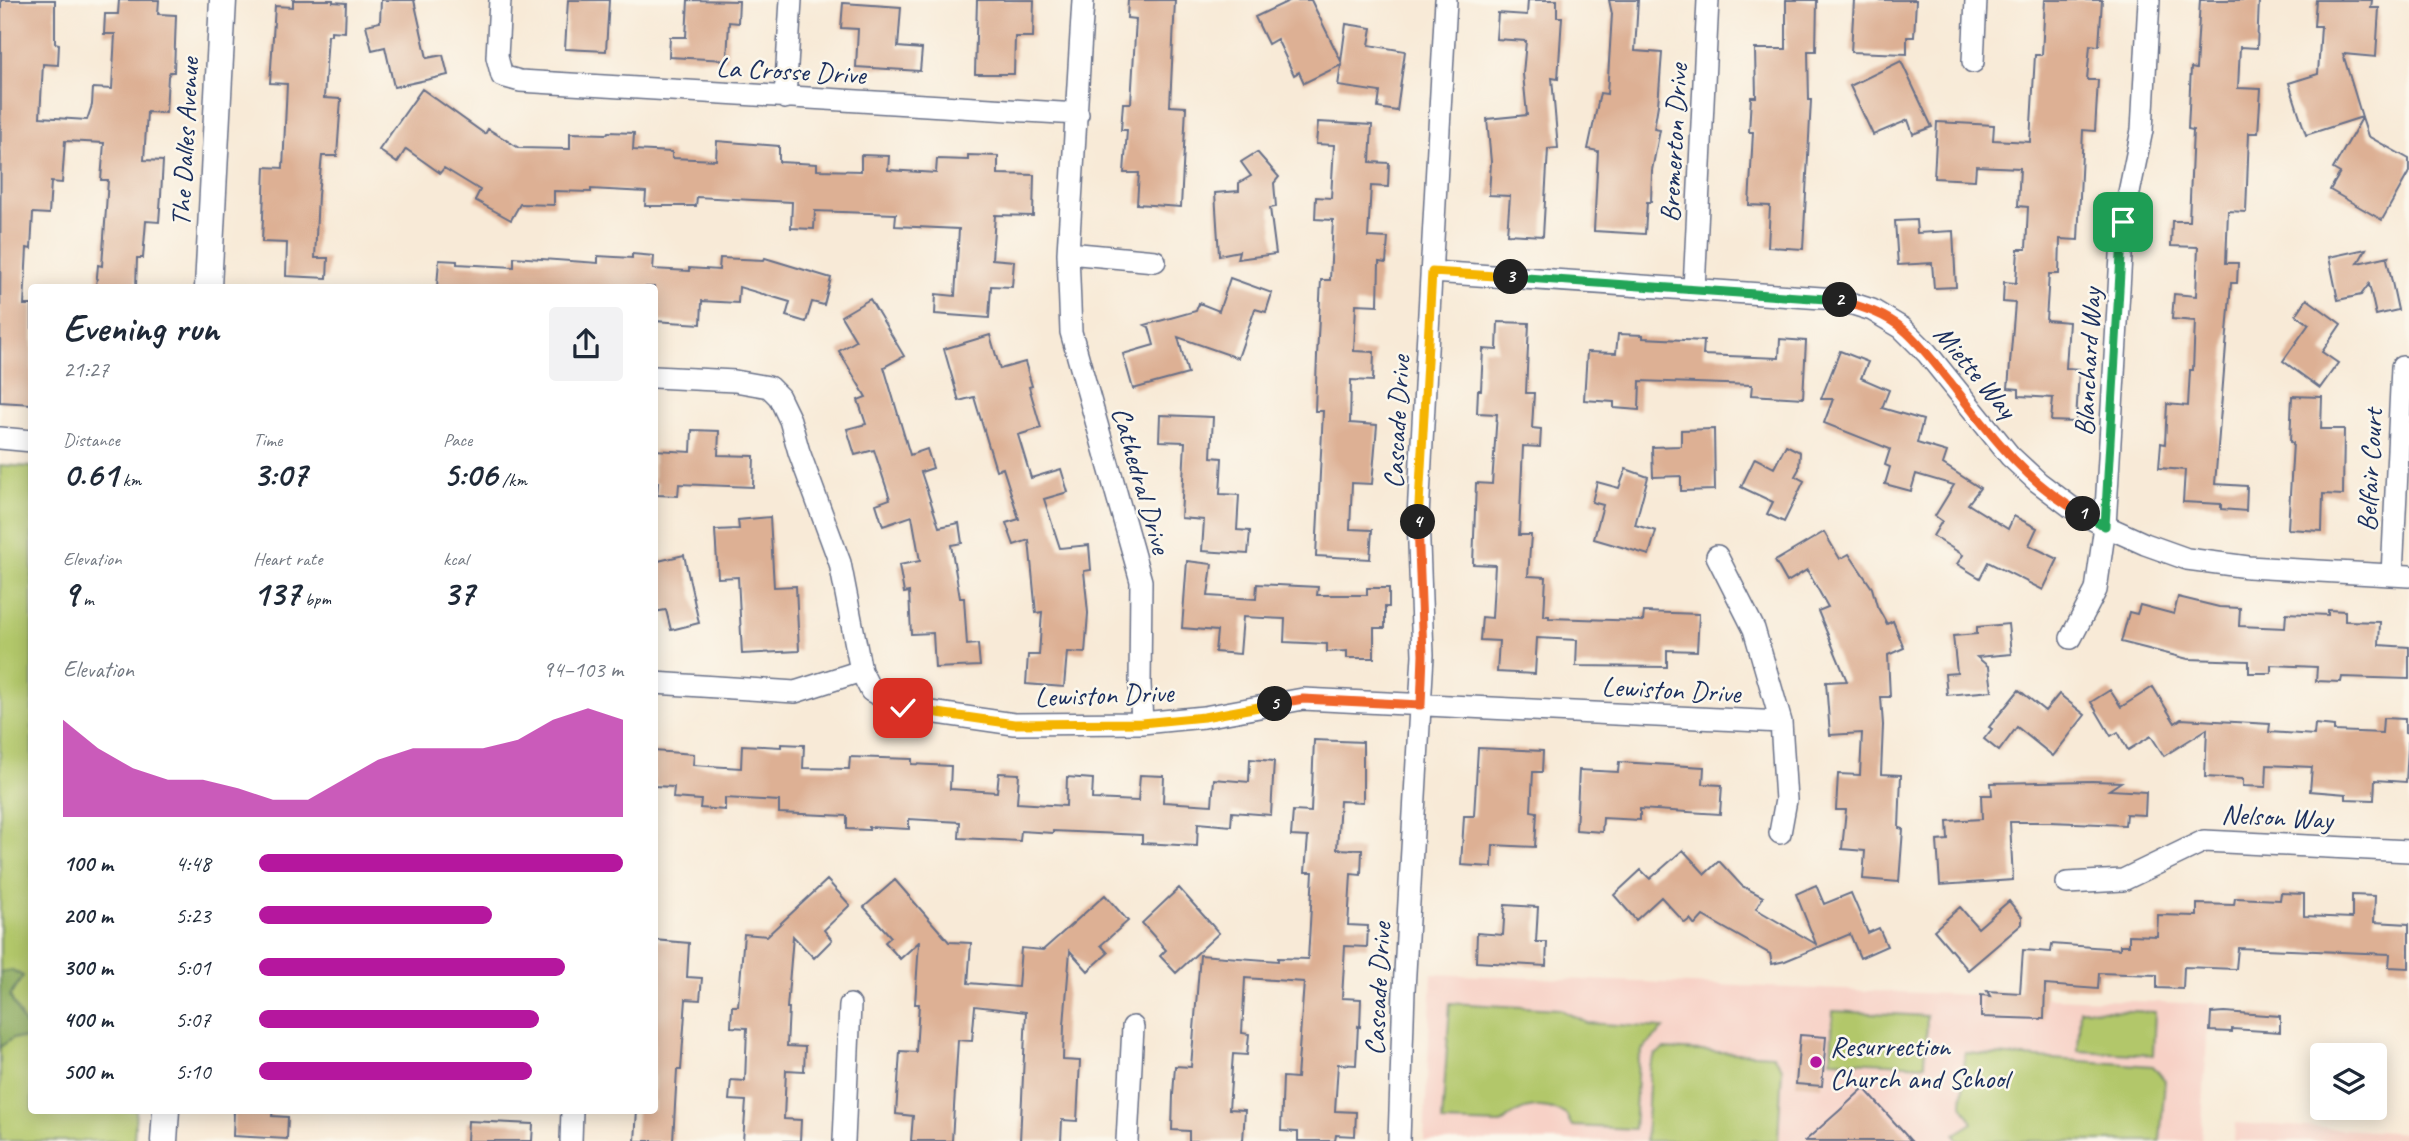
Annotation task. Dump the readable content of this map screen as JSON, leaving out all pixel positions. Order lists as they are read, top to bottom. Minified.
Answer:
{"streets":{"street":["La Crosse Drive","The Dalles Avenue","Bremerton Drive","Blanchard Way","Miette Way","Cascade Drive","Belfair Court","Cathedral Drive","Lewiston Drive","Nelson Way"]},"crossings":[["La Crosse Drive","Cathedral Drive"],["Bremerton Drive","Miette Way"],["Blanchard Way","Miette Way"],["Miette Way","Cascade Drive"],["Miette Way","Belfair Court"],["Cascade Drive","Lewiston Drive"],["Cathedral Drive","Lewiston Drive"]],"places":["Resurrection Church and School"],"page":{"pins":["3","2","1","4","5"],"heading":["Evening run","21:27"],"stats":[["Distance","0.61 km"],["Time","3:07"],["Pace","5:06 /km"],["Elevation","9 m"],["Heart rate","137 bpm"],["kcal","37"]],"chart":["Elevation","94–103 m"],"list":[{"name":"100 m","note":"4:48"},{"name":"200 m","note":"5:23"},{"name":"300 m","note":"5:01"},{"name":"400 m","note":"5:07"},{"name":"500 m","note":"5:10"}]}}
